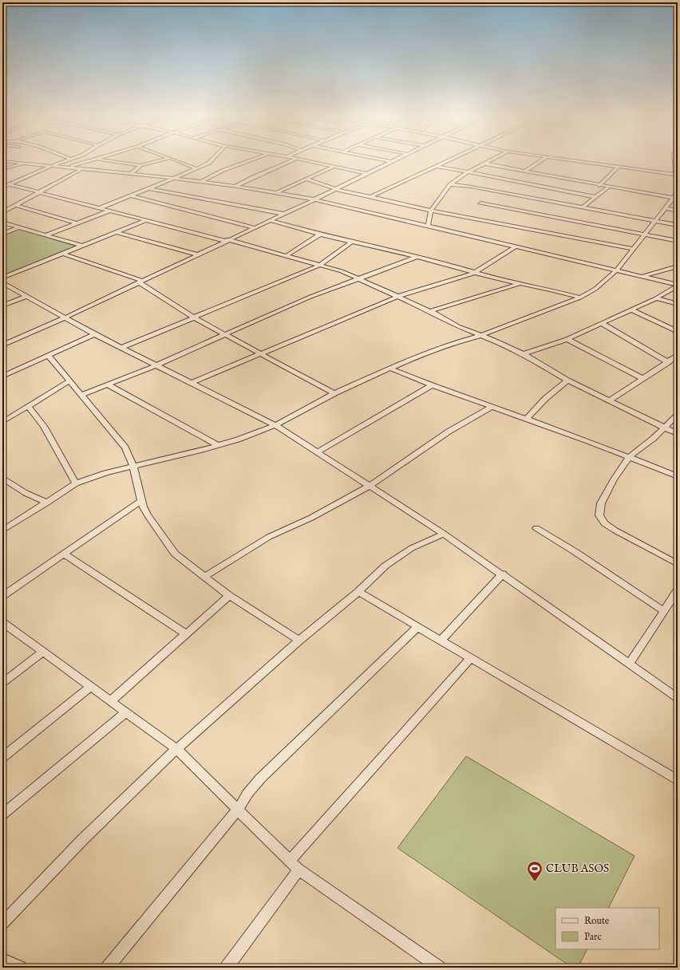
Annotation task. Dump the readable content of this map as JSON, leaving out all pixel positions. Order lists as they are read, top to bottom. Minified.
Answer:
{"places":{"sports":["CLUB ASOS"]},"legend":["Route","Parc"]}
